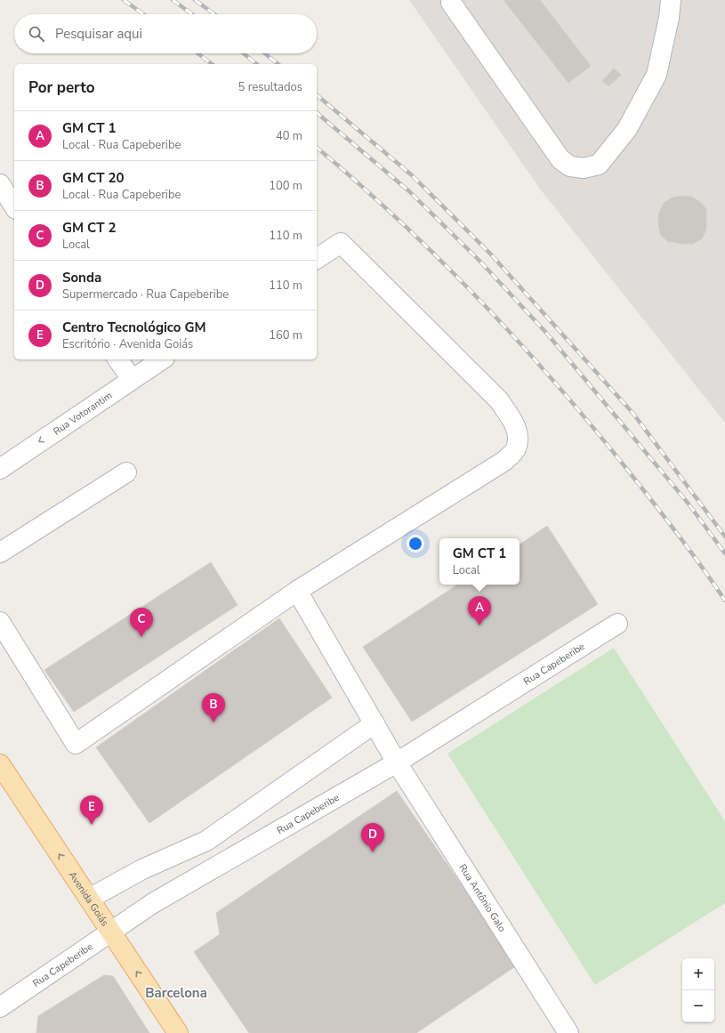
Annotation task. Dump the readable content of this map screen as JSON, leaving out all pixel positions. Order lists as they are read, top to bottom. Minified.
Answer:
{"streets":{"main road":["Avenida Goiás"],"street":["Rua Votorantim","Rua Capeberibe","Rua Antônio Galo"]},"crossings":[["Rua Capeberibe","Rua Antônio Galo"],["Rua Capeberibe","Avenida Goiás"]],"one_way":["Avenida Goiás"],"districts":["Barcelona"],"page":{"search":"Pesquisar aqui","heading":["Por perto","5 resultados"],"list":[{"mark":"A","name":"GM CT 1","note":"Local · Rua Capeberibe","value":"40 m"},{"mark":"B","name":"GM CT 20","note":"Local · Rua Capeberibe","value":"100 m"},{"mark":"C","name":"GM CT 2","note":"Local","value":"110 m"},{"mark":"D","name":"Sonda","note":"Supermercado · Rua Capeberibe","value":"110 m"},{"mark":"E","name":"Centro Tecnológico GM","note":"Escritório · Avenida Goiás","value":"160 m"}],"popup":["GM CT 1","Local"],"pins":["A","C","B","E","D"],"map_buttons":["+","−"]}}
